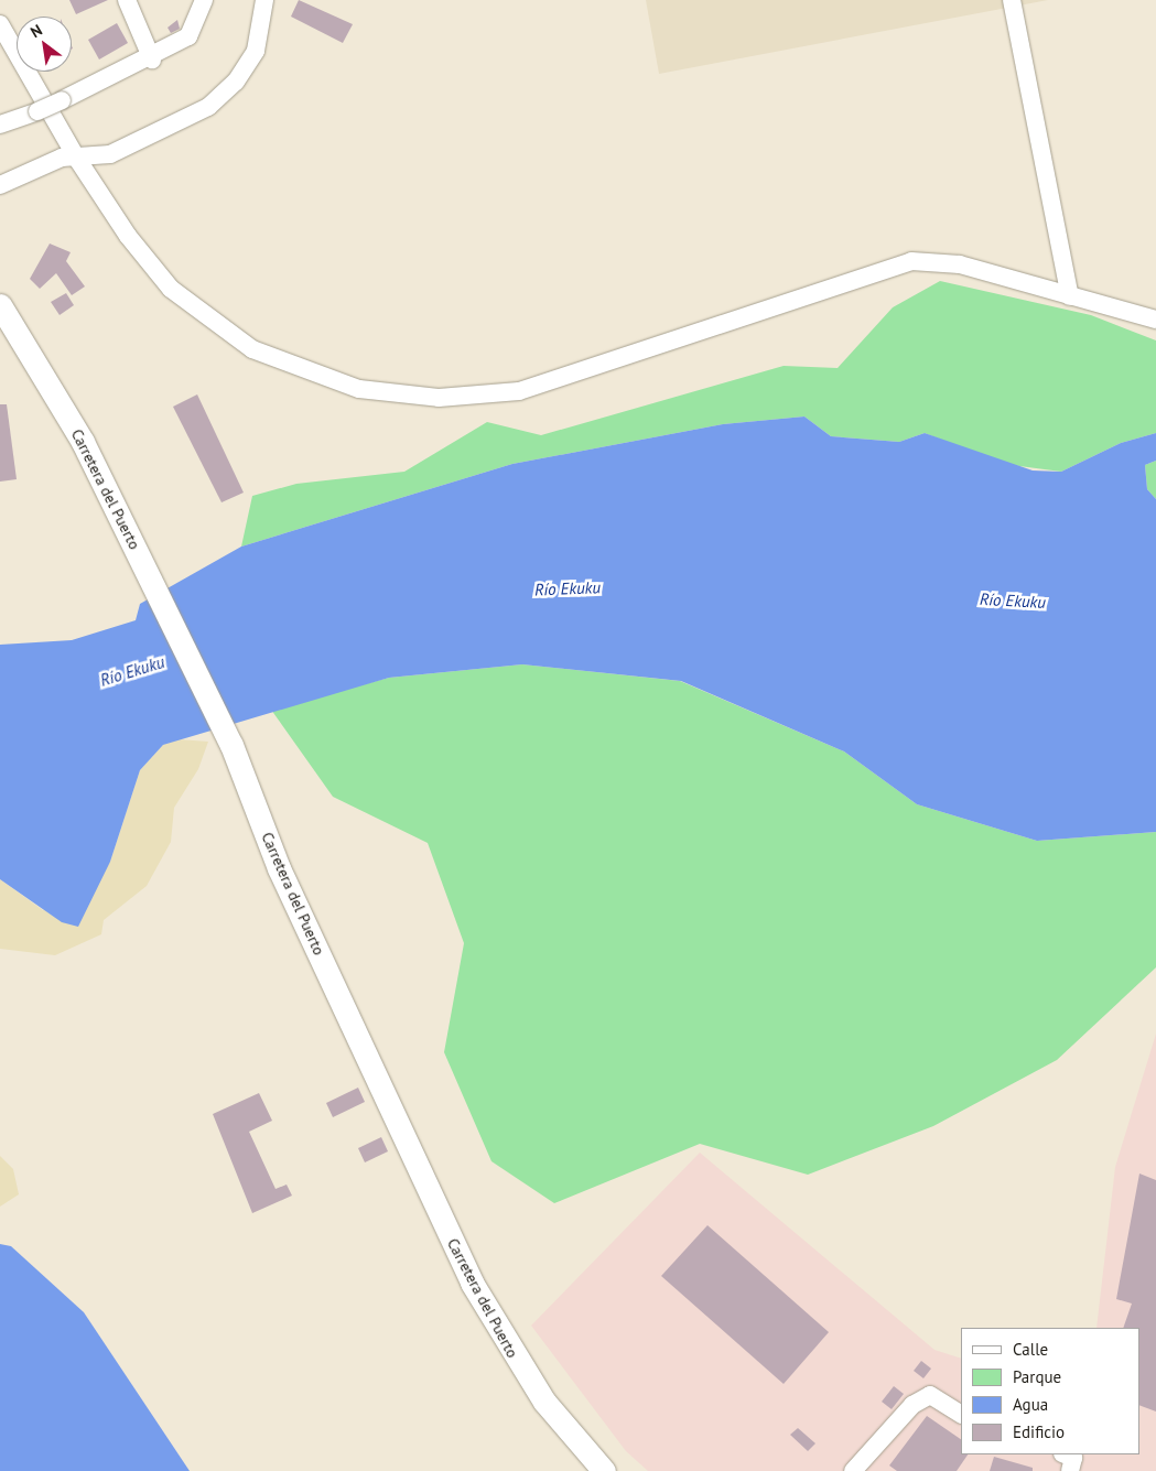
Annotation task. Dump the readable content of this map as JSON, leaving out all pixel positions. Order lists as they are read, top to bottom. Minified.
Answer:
{"streets":{"main road":["Carretera del Puerto"]},"water":["Río Ekuku"],"legend":["Calle","Parque","Agua","Edificio"],"north":"top left"}
